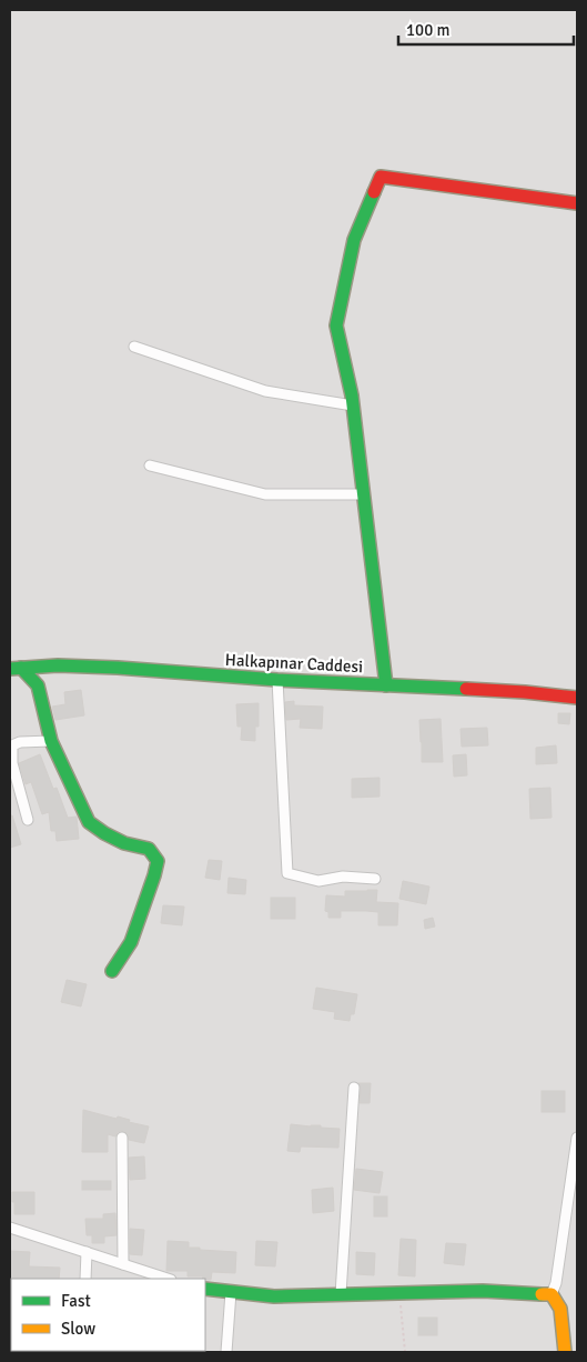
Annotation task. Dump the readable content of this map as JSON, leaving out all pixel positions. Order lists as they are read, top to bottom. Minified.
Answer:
{"streets":{"street":["Halkapınar Caddesi"]},"legend":["Fast","Slow"],"scale_bar":"100 m"}
